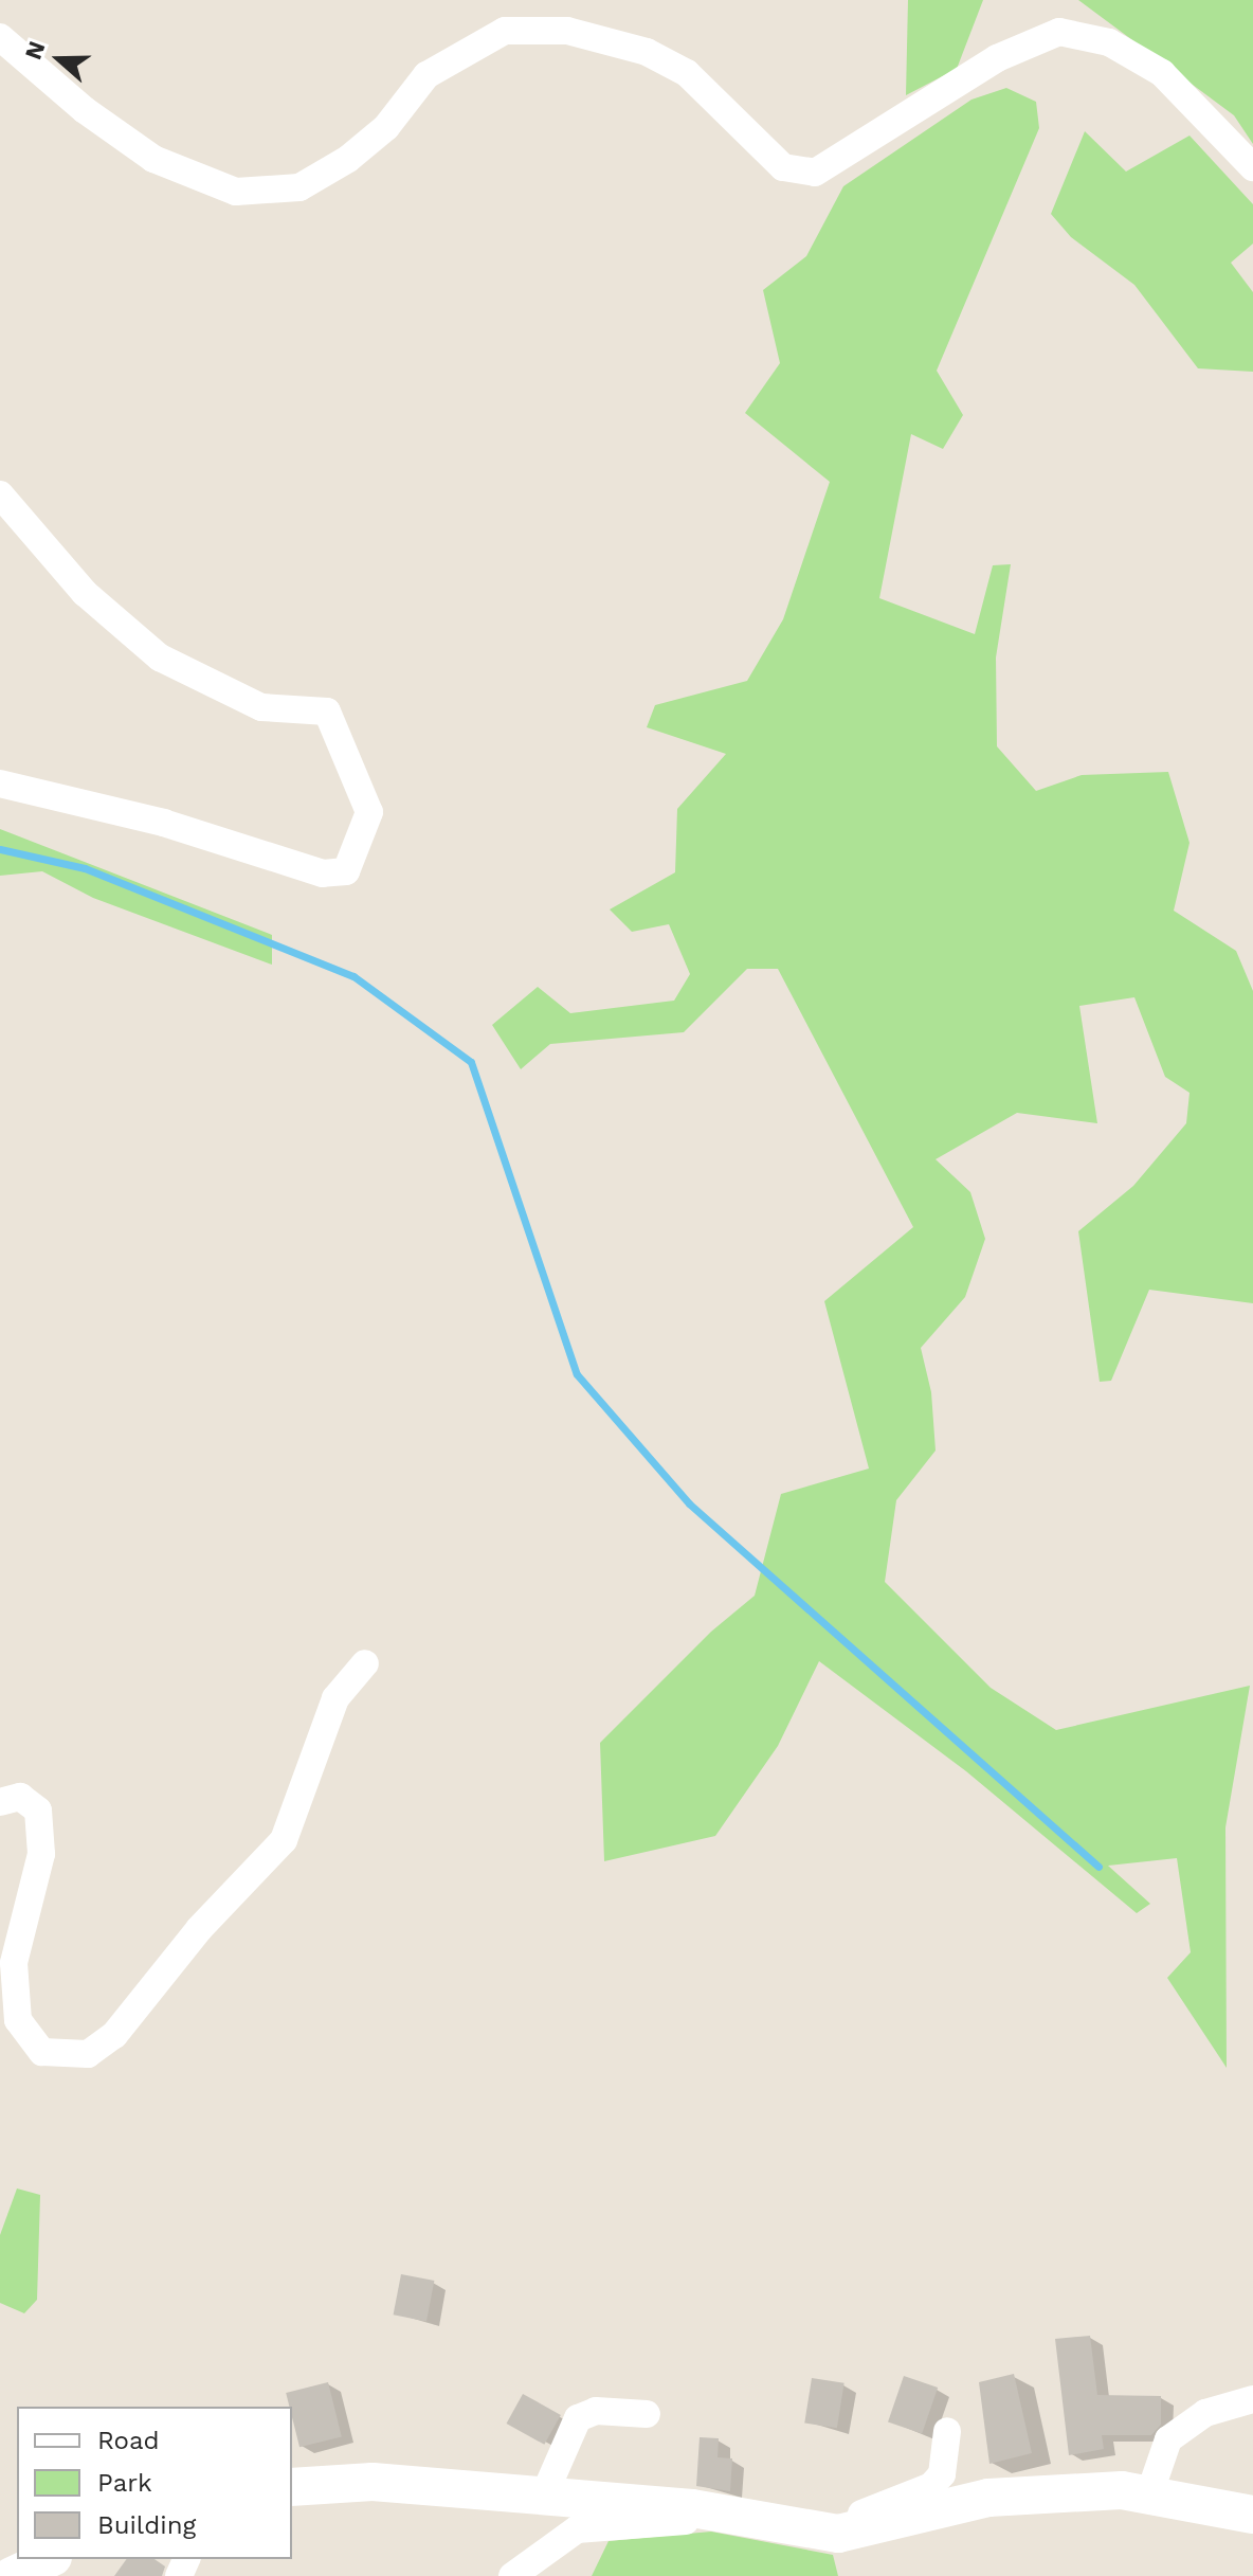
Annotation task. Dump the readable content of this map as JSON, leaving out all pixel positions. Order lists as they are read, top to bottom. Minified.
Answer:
{"legend":["Road","Park","Building"],"north":"left"}
